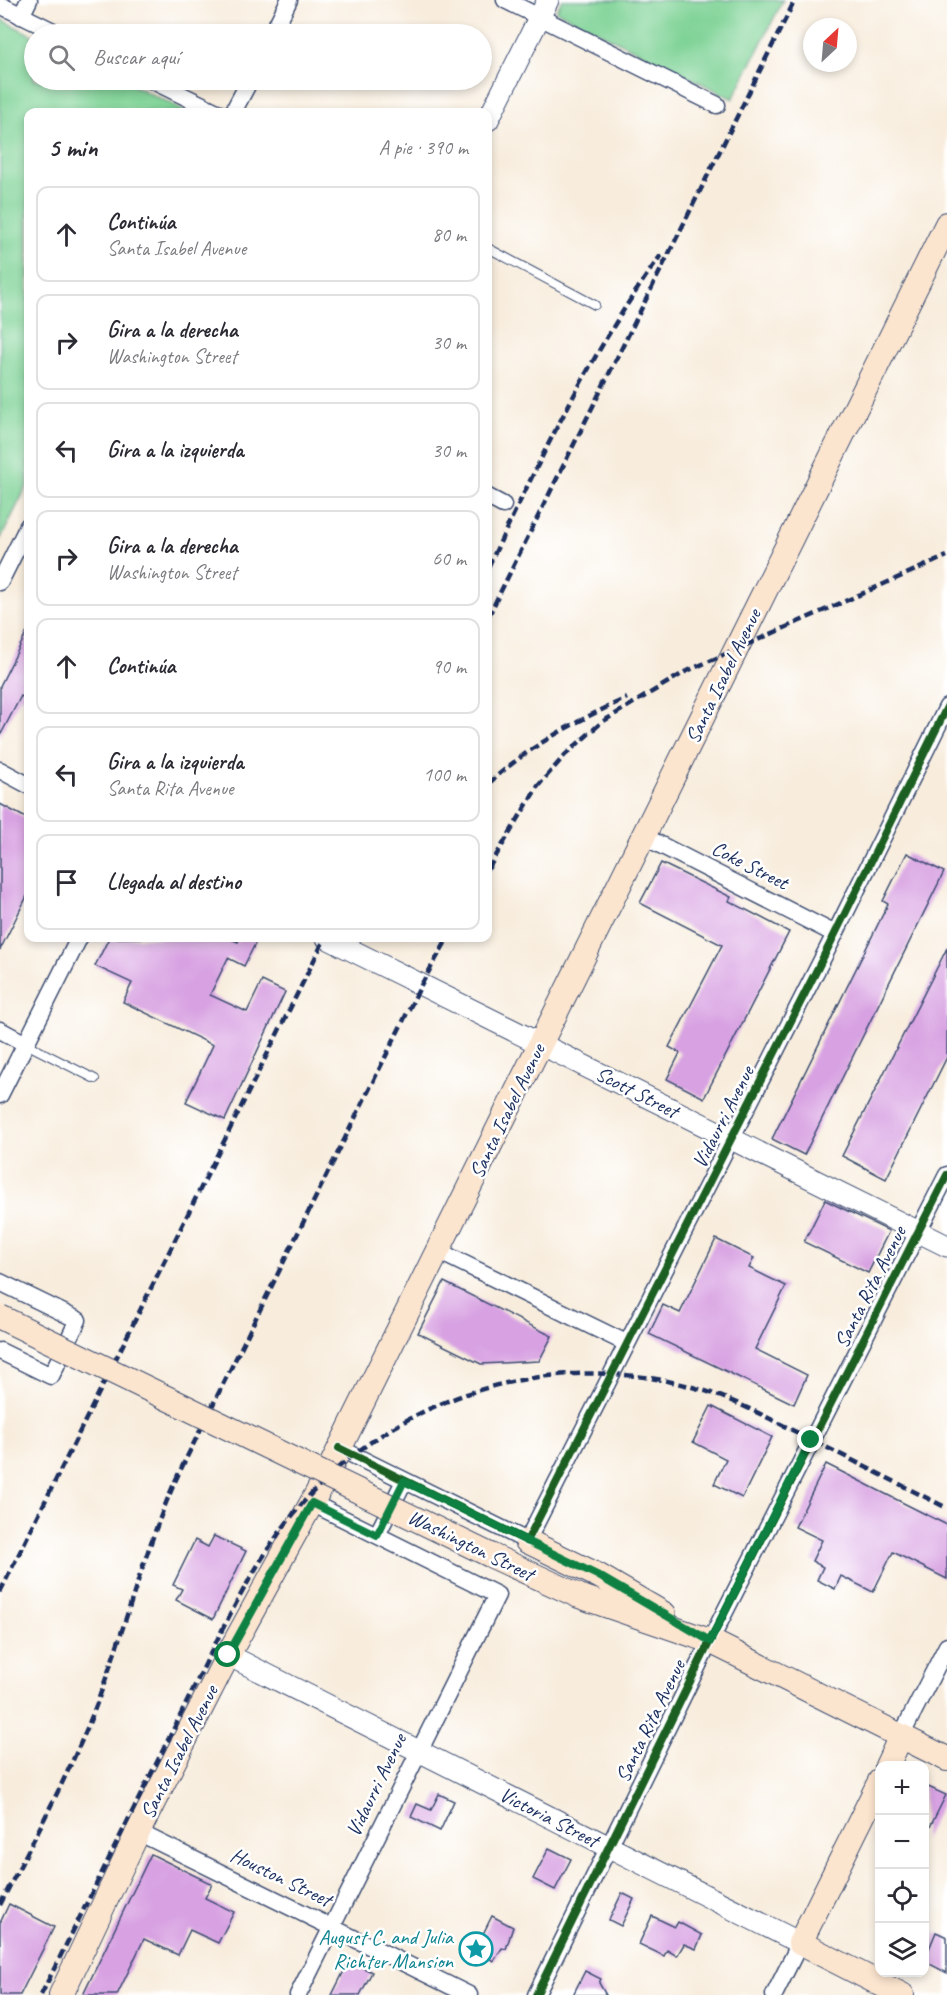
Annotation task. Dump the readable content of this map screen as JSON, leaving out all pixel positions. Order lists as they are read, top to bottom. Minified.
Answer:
{"streets":{"main road":["Santa Isabel Avenue","Washington Street","Victoria Street"],"street":["Coke Street","Scott Street","Vidaurri Avenue","Santa Rita Avenue","Houston Street"]},"crossings":[["Santa Isabel Avenue","Coke Street"],["Santa Isabel Avenue","Scott Street"],["Santa Isabel Avenue","Washington Street"],["Santa Isabel Avenue","Victoria Street"],["Santa Isabel Avenue","Houston Street"],["Coke Street","Vidaurri Avenue"],["Scott Street","Vidaurri Avenue"],["Scott Street","Santa Rita Avenue"],["Vidaurri Avenue","Washington Street"],["Vidaurri Avenue","Victoria Street"],["Vidaurri Avenue","Houston Street"],["Santa Rita Avenue","Washington Street"],["Santa Rita Avenue","Victoria Street"]],"places":{"place":["August C. and Julia Richter Mansion"]},"north":"top right","page":{"search":"Buscar aquí","heading":["5 min","A pie · 390 m"],"list":[["Continúa","Santa Isabel Avenue","80 m"],["Gira a la derecha","Washington Street","30 m"],["Gira a la izquierda","30 m"],["Gira a la derecha","Washington Street","60 m"],["Continúa","90 m"],["Gira a la izquierda","Santa Rita Avenue","100 m"],"Llegada al destino"],"map_buttons":["+","−"]}}
